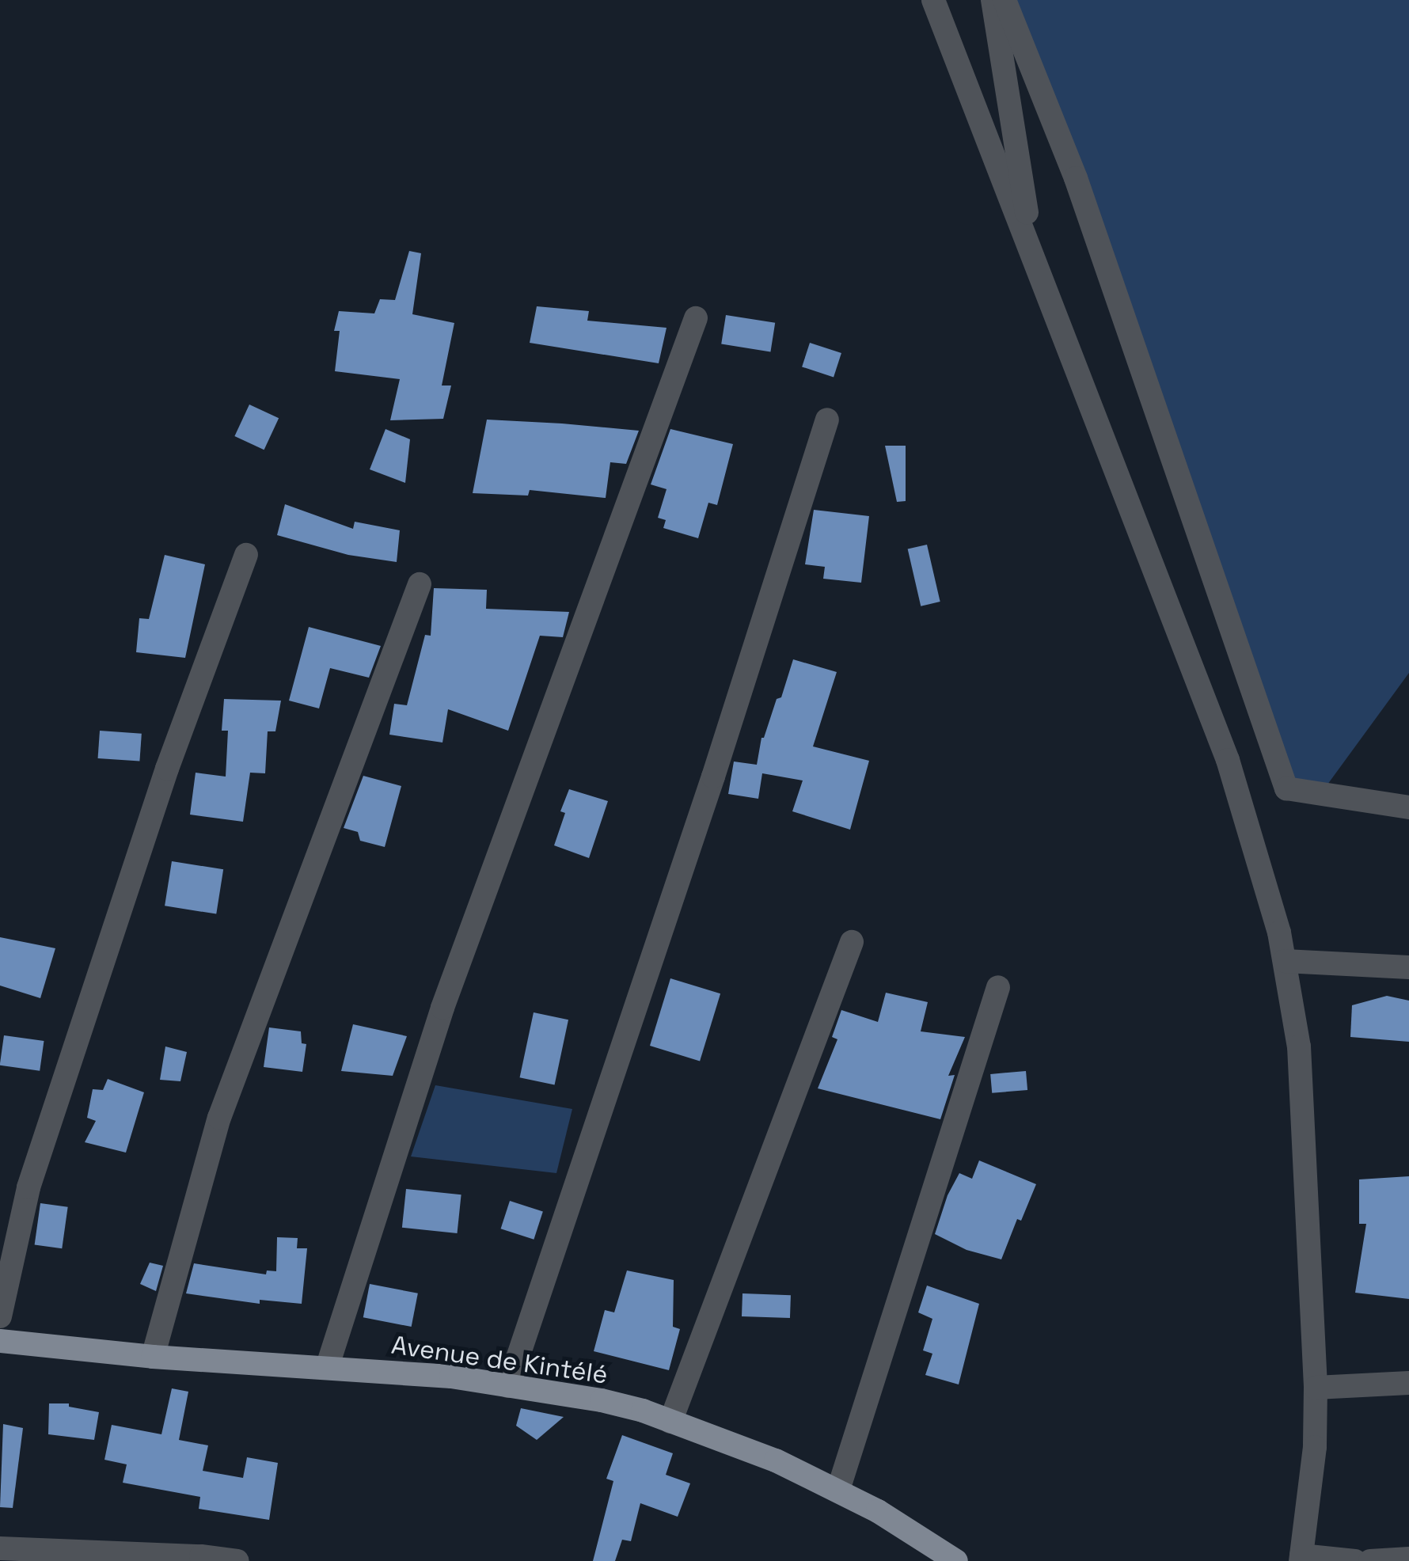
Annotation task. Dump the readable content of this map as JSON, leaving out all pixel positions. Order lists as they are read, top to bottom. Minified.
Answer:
{"streets":{"main road":["Avenue de Kintélé"]}}
